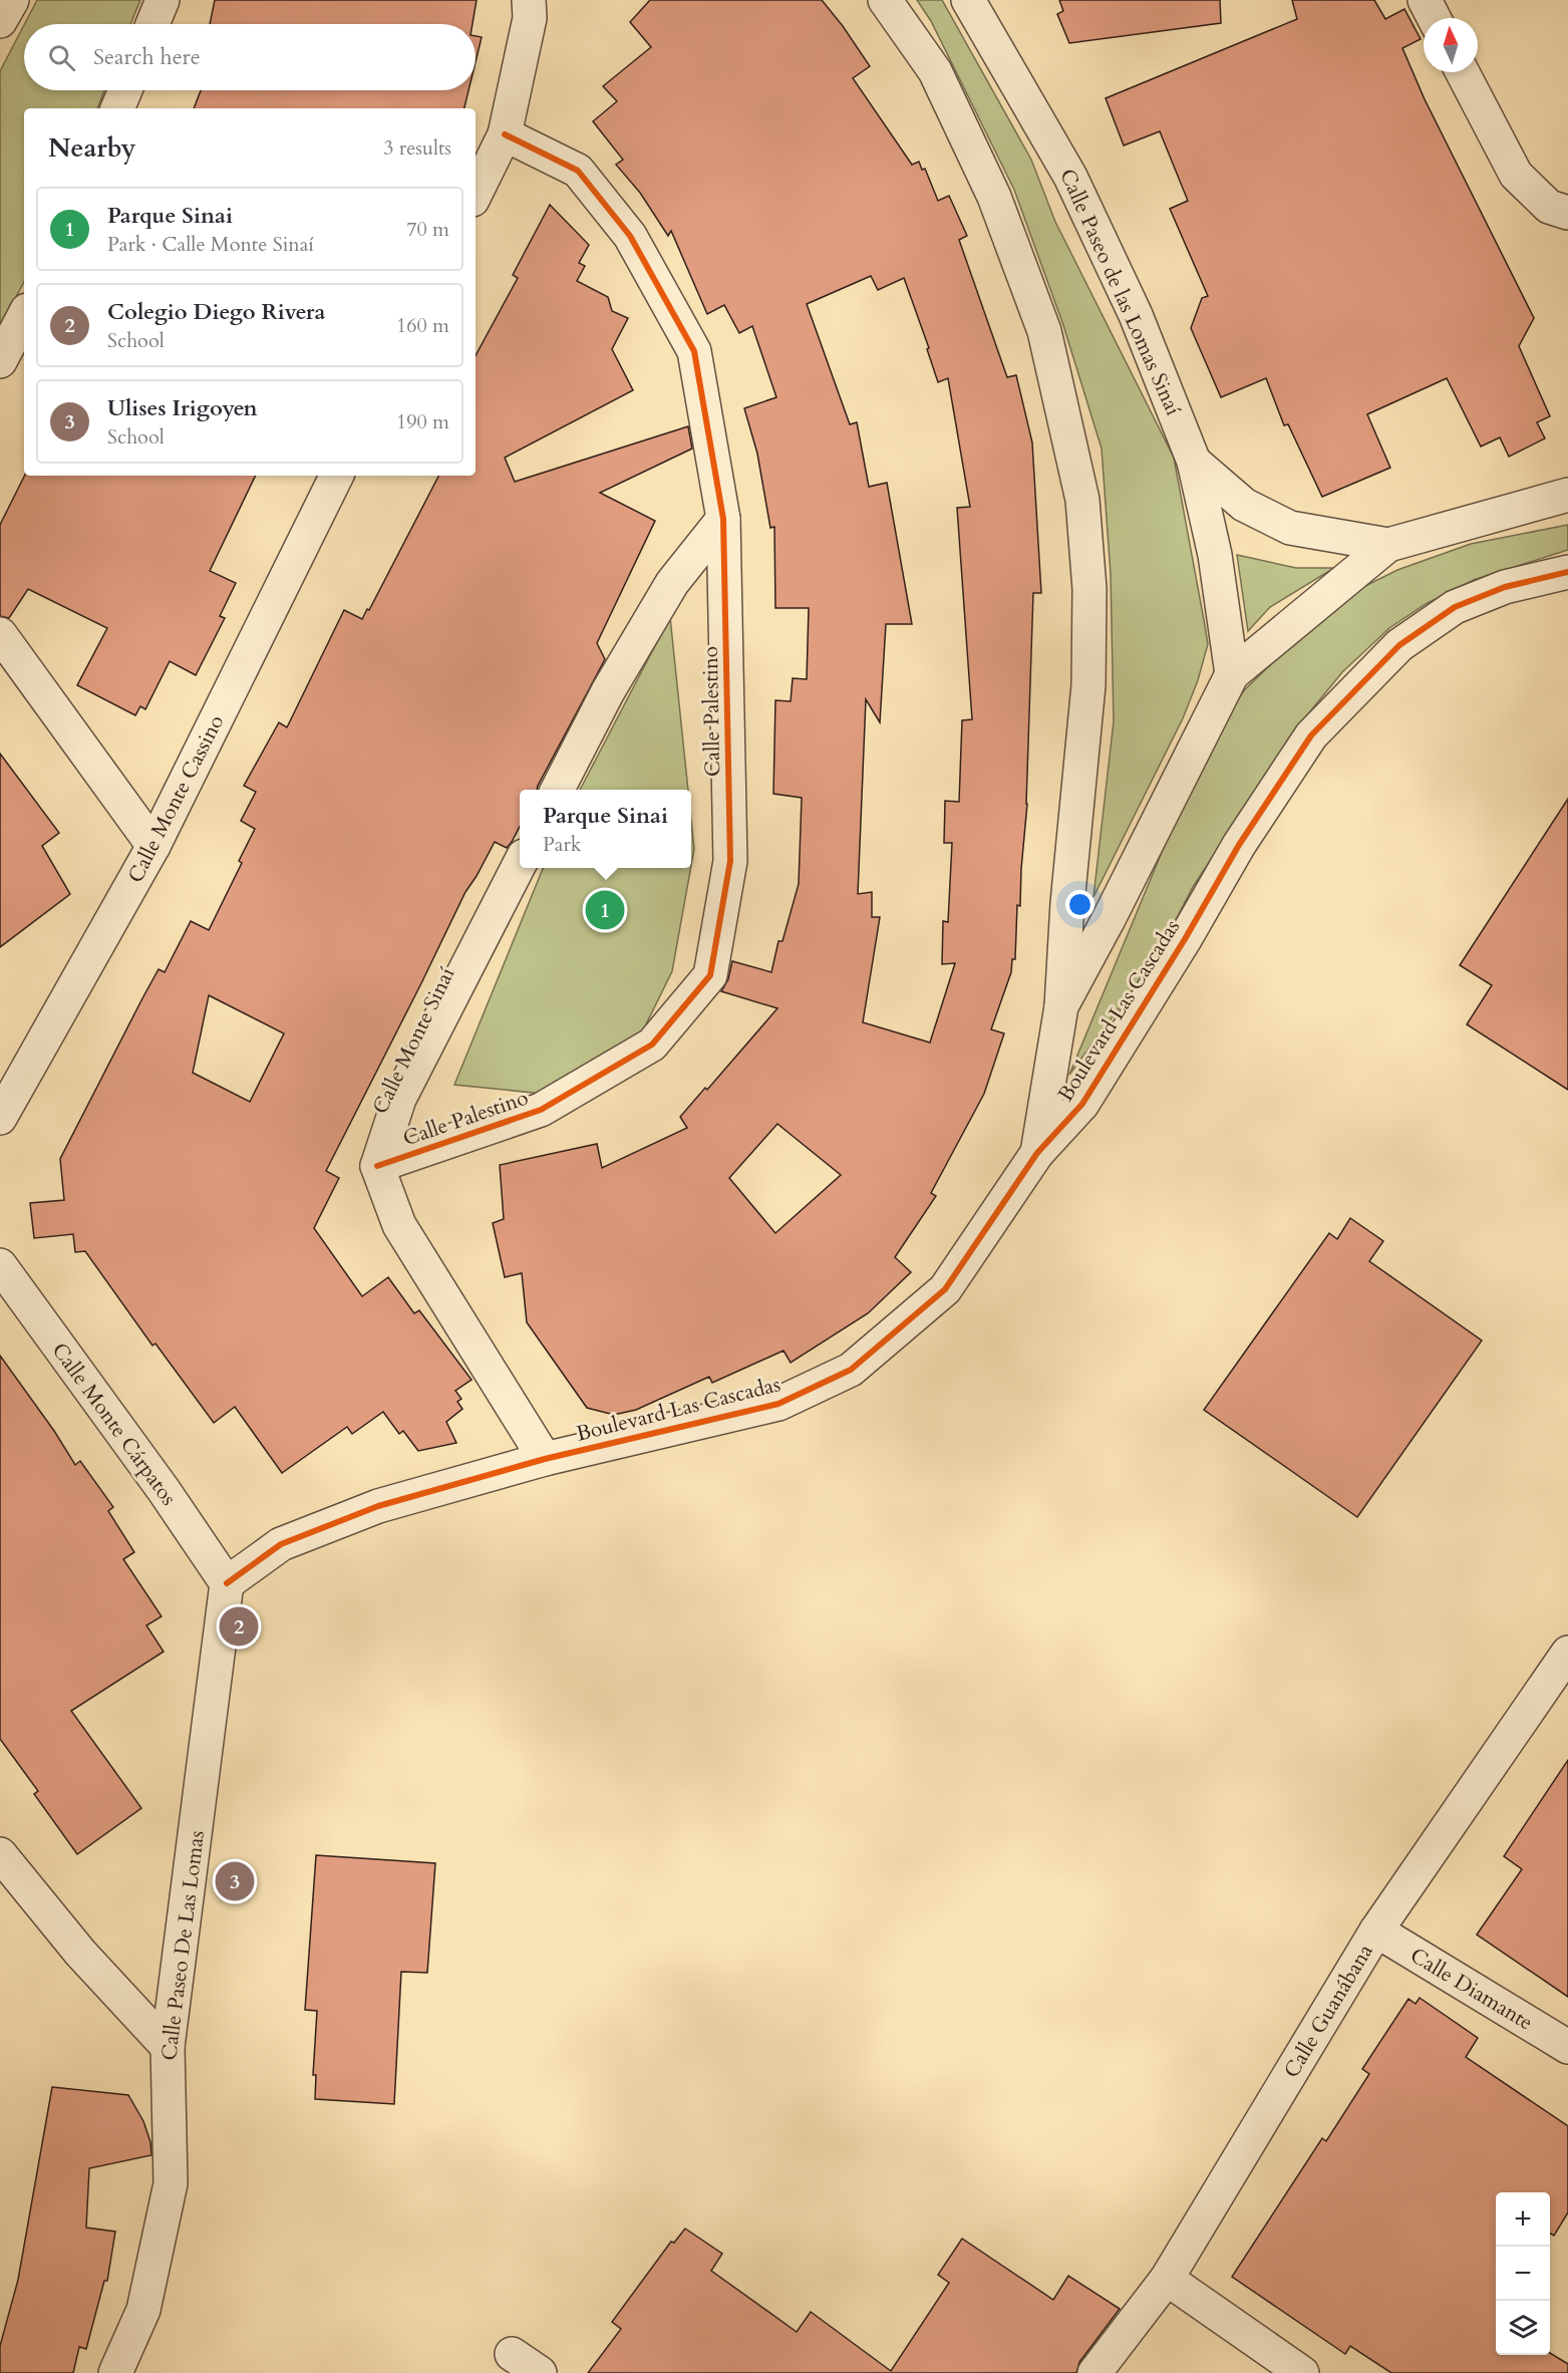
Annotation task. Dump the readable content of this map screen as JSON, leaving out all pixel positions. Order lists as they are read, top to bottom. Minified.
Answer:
{"streets":{"street":["Calle Paseo de las Lomas Sinaí","Calle Palestino","Calle Monte Cassino","Boulevard Las Cascadas","Calle Monte Sinaí","Calle Monte Cárpatos","Calle Paseo De Las Lomas","Calle Diamante","Calle Guanábana"]},"crossings":[["Calle Paseo de las Lomas Sinaí","Boulevard Las Cascadas"],["Calle Palestino","Calle Monte Sinaí"],["Boulevard Las Cascadas","Calle Monte Cárpatos"],["Boulevard Las Cascadas","Calle Paseo De Las Lomas"],["Calle Monte Cárpatos","Calle Paseo De Las Lomas"],["Calle Diamante","Calle Guanábana"]],"north":"top","page":{"search":"Search here","heading":["Nearby","3 results"],"list":[{"mark":"1","name":"Parque Sinai","note":"Park · Calle Monte Sinaí","value":"70 m"},{"mark":"2","name":"Colegio Diego Rivera","note":"School","value":"160 m"},{"mark":"3","name":"Ulises Irigoyen","note":"School","value":"190 m"}],"popup":["Parque Sinai","Park"],"pins":["1","2","3"],"map_buttons":["+","−"]}}
